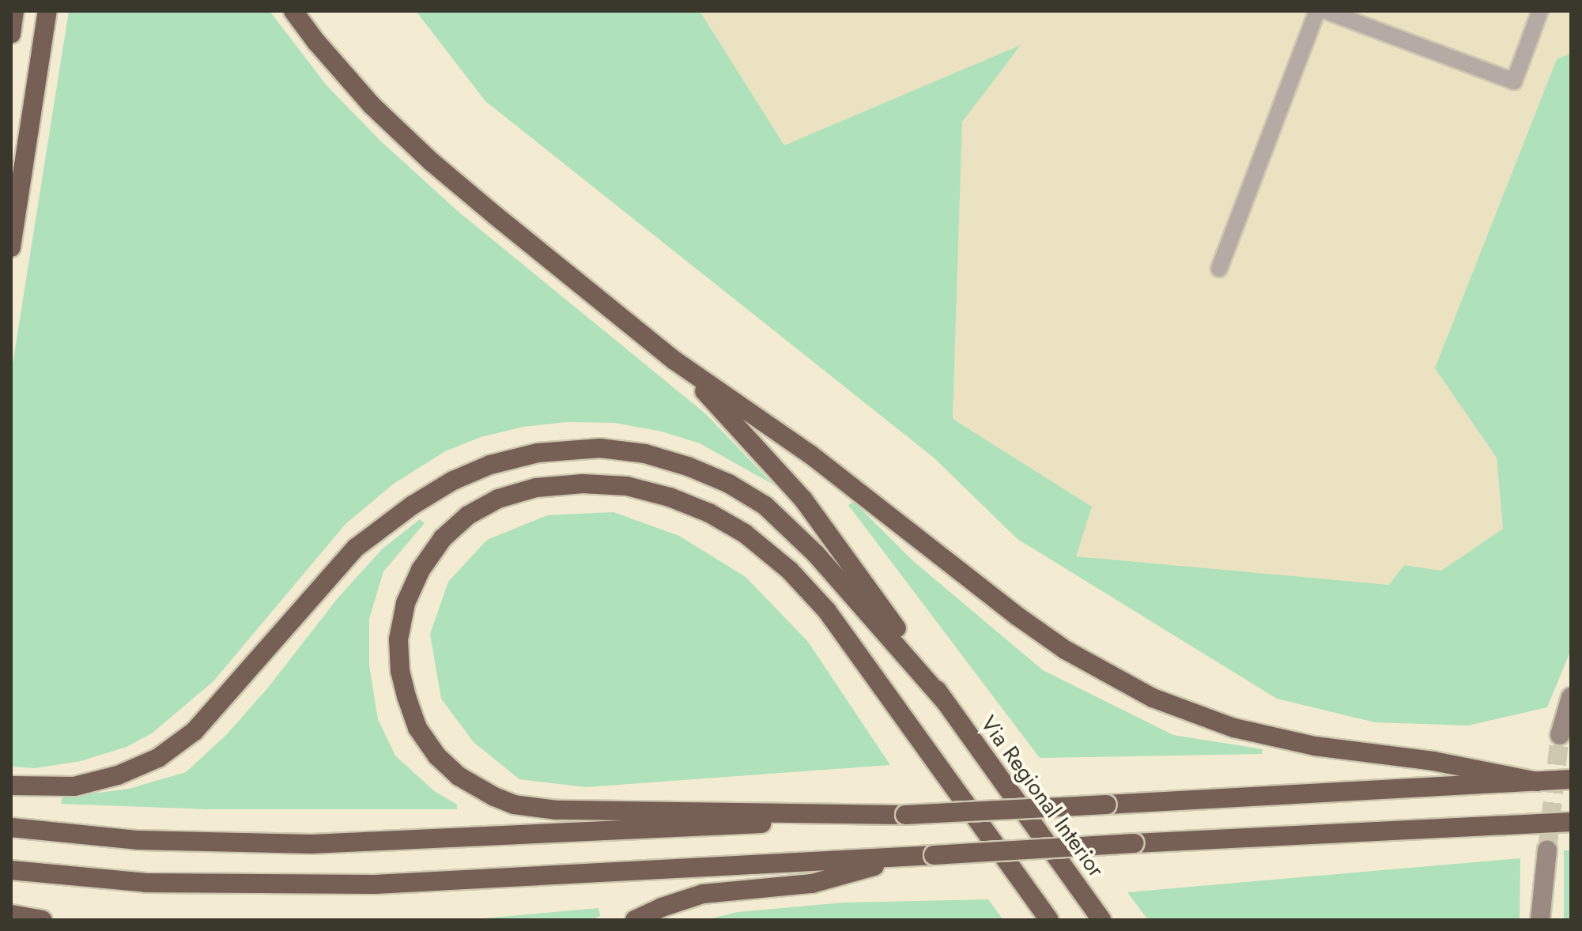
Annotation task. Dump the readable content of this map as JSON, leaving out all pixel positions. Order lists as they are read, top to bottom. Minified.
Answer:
{"streets":{"highway":["Via Regional Interior"]}}
